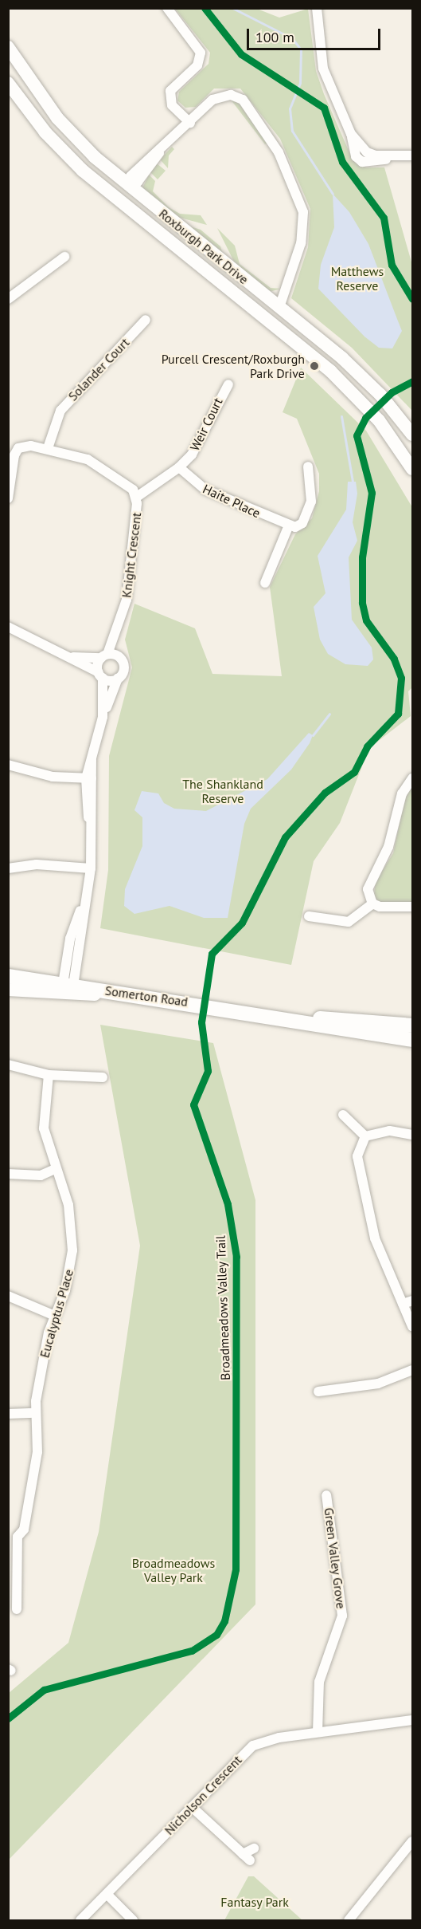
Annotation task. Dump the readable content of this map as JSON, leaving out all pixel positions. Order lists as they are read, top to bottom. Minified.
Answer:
{"streets":{"main road":["Somerton Road"],"street":["Roxburgh Park Drive","Solander Court","Weir Court","Haite Place","Knight Crescent","Eucalyptus Place","Green Valley Grove","Nicholson Crescent"],"cycle path":["Broadmeadows Valley Trail"]},"crossings":[["Solander Court","Knight Crescent"],["Weir Court","Haite Place"],["Weir Court","Knight Crescent"],["Green Valley Grove","Nicholson Crescent"]],"parks":["Matthews Reserve","The Shankland Reserve","Broadmeadows Valley Park","Fantasy Park"],"places":["Purcell Crescent/Roxburgh Park Drive"],"scale_bar":"100 m"}
